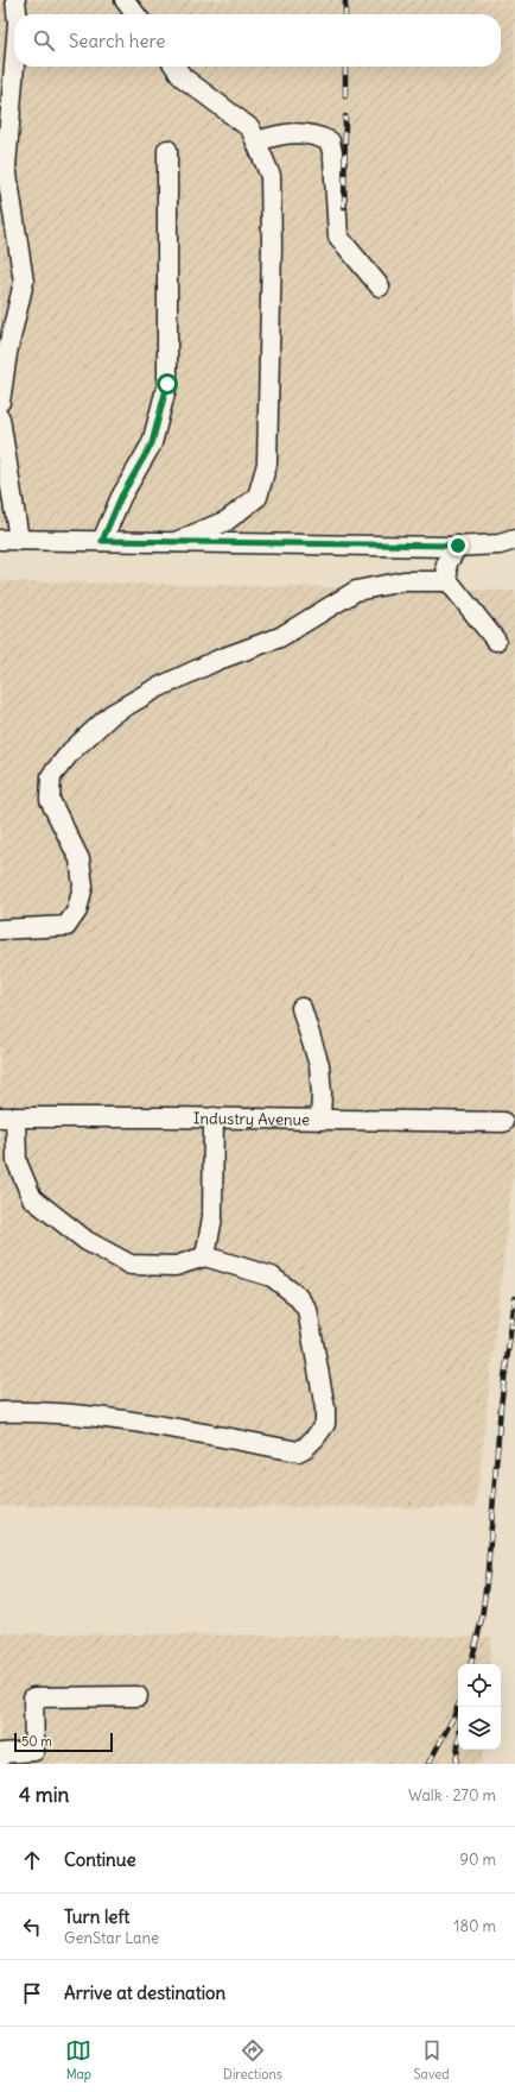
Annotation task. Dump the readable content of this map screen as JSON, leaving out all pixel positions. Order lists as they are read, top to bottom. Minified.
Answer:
{"streets":{"street":["Industry Avenue"]},"scale_bar":"50 m","page":{"search":"Search here","scale":"50 m","heading":["4 min","Walk · 270 m"],"list":[["Continue","90 m"],["Turn left","GenStar Lane","180 m"],"Arrive at destination"],"nav":["Map","Directions","Saved"]}}
